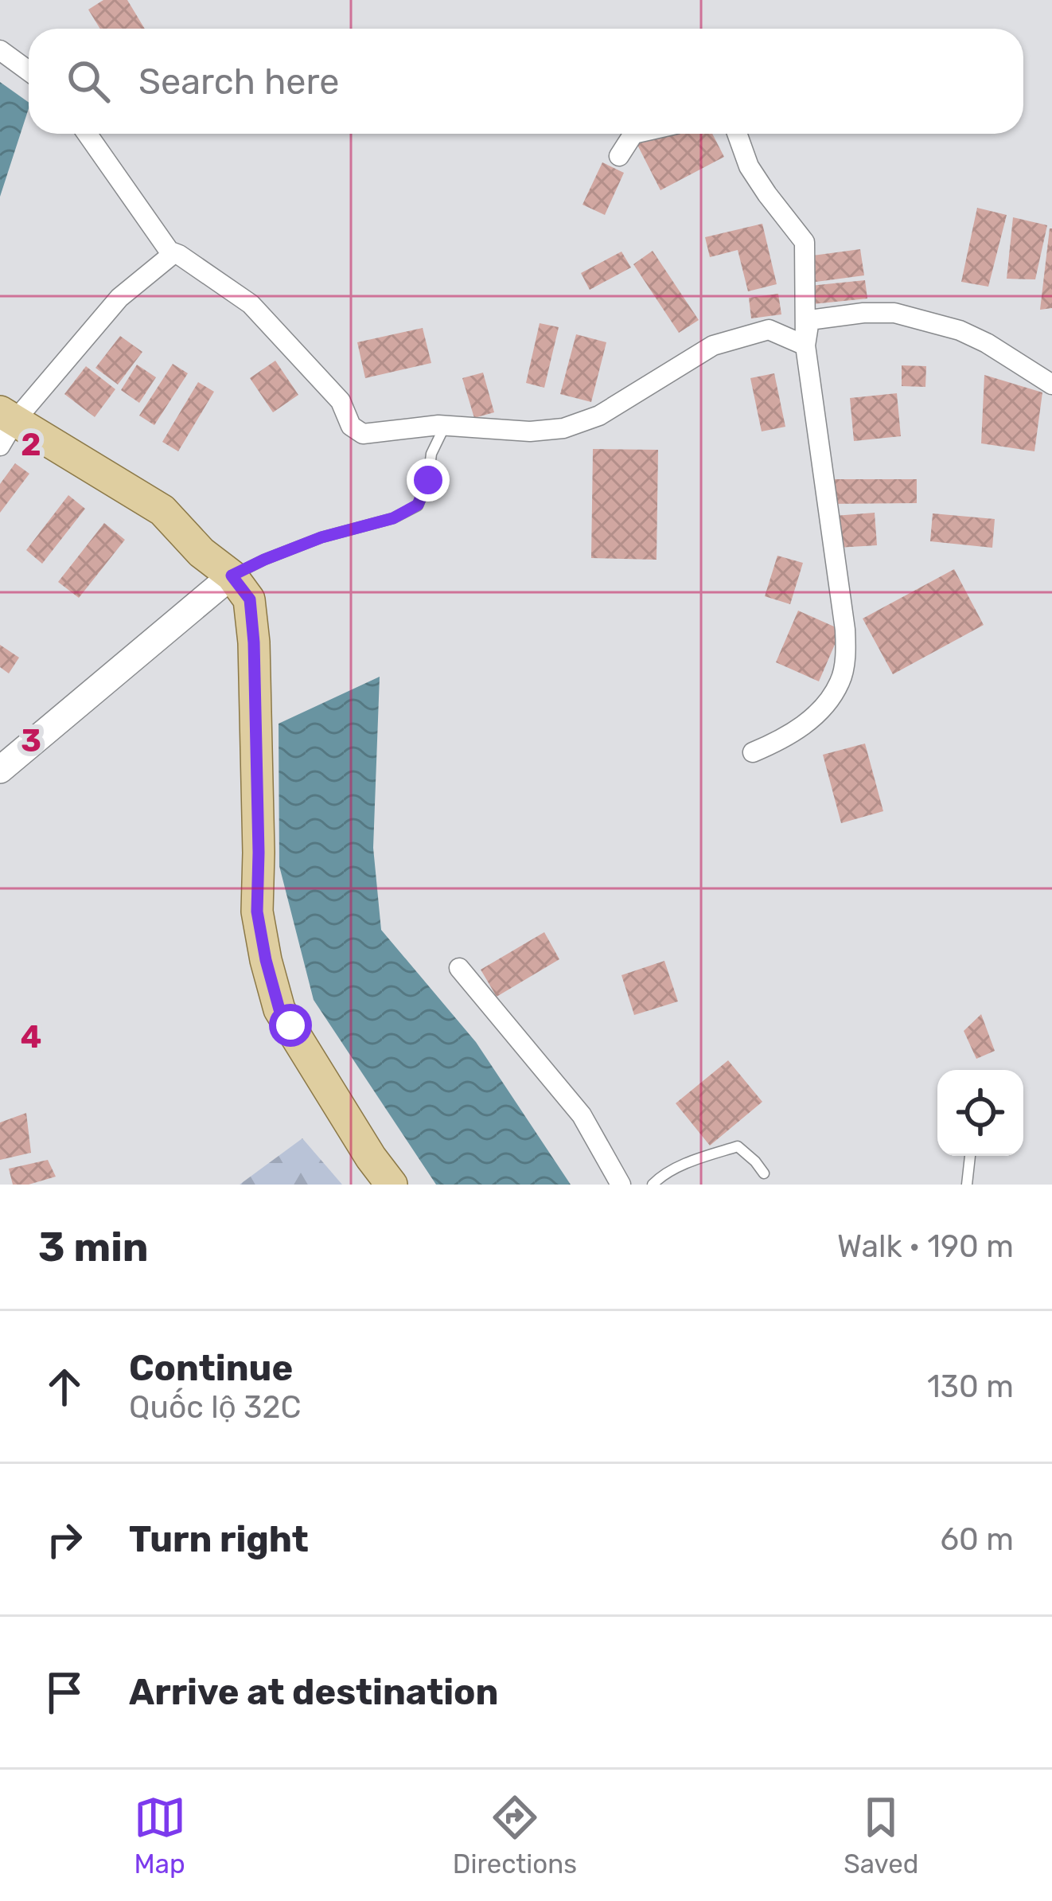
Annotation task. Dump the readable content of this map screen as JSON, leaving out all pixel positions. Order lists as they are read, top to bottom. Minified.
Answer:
{"page":{"search":"Search here","heading":["3 min","Walk · 190 m"],"list":[["Continue","Quốc lộ 32C","130 m"],["Turn right","60 m"],"Arrive at destination"],"nav":["Map","Directions","Saved"]},"grid":{"rows":["2","3","4"]}}
